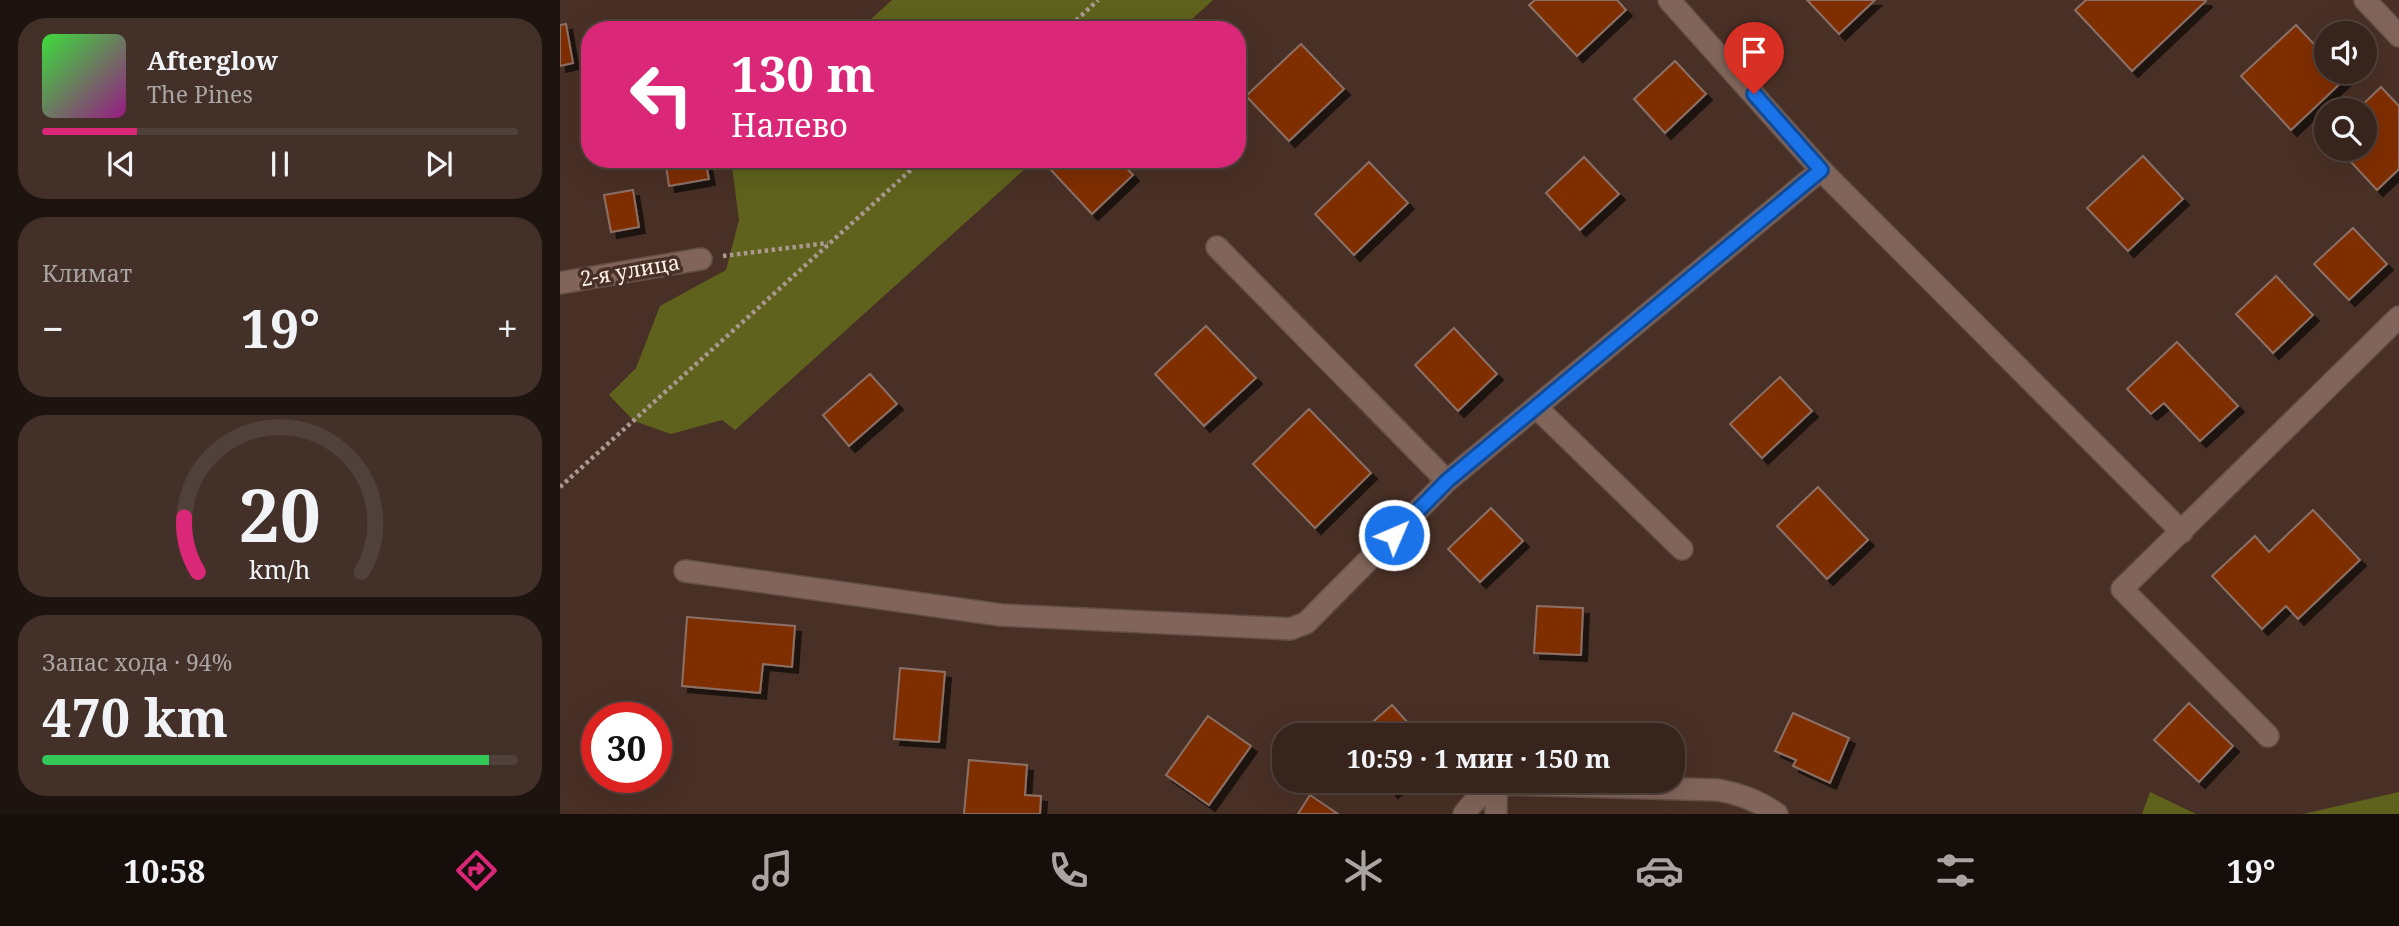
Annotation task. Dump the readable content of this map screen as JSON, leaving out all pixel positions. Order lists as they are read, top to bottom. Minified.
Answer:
{"streets":{"street":["2-я улица"]},"page":{"turn":["130 m","Налево"],"song":["Afterglow","The Pines"],"tile":["Климат",["Запас хода · 94%","470 km"]],"heat":["−","19°","+"],"limit":"30","trip":"10:59 · 1 мин · 150 m","tabs":["10:58","19°"],"gauge":["20","km/h"]}}
